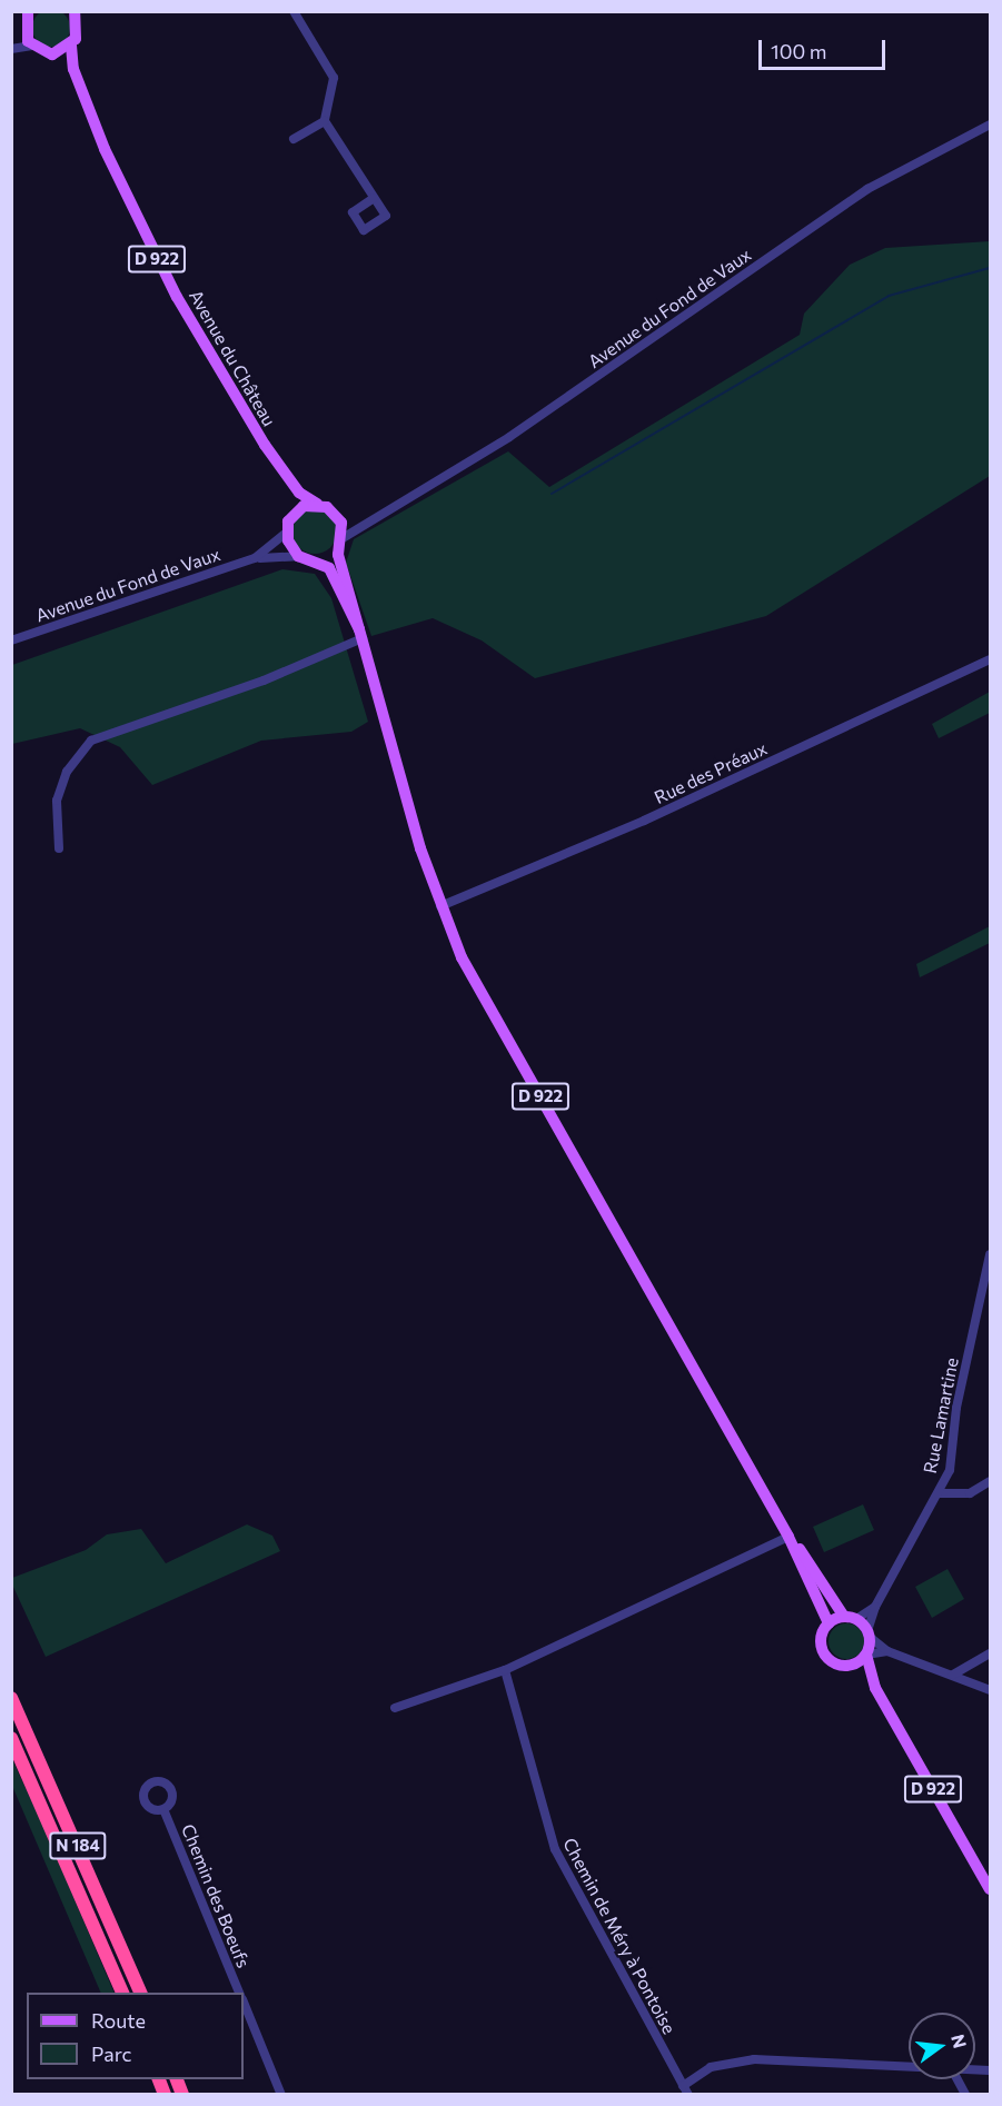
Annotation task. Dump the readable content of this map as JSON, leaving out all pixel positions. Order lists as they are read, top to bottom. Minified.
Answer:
{"streets":{"highway":["N 184"],"main road":["D 922","Avenue du Château"],"street":["Avenue du Fond de Vaux","Rue des Préaux","Rue Lamartine","Chemin des Boeufs","Chemin de Méry à Pontoise"]},"crossings":[["D 922","Avenue du Fond de Vaux"],["D 922","Avenue du Château"],["D 922","Rue des Préaux"],["D 922","Rue Lamartine"],["Avenue du Fond de Vaux","Avenue du Château"]],"legend":["Route","Parc"],"scale_bar":"100 m","north":"right"}
